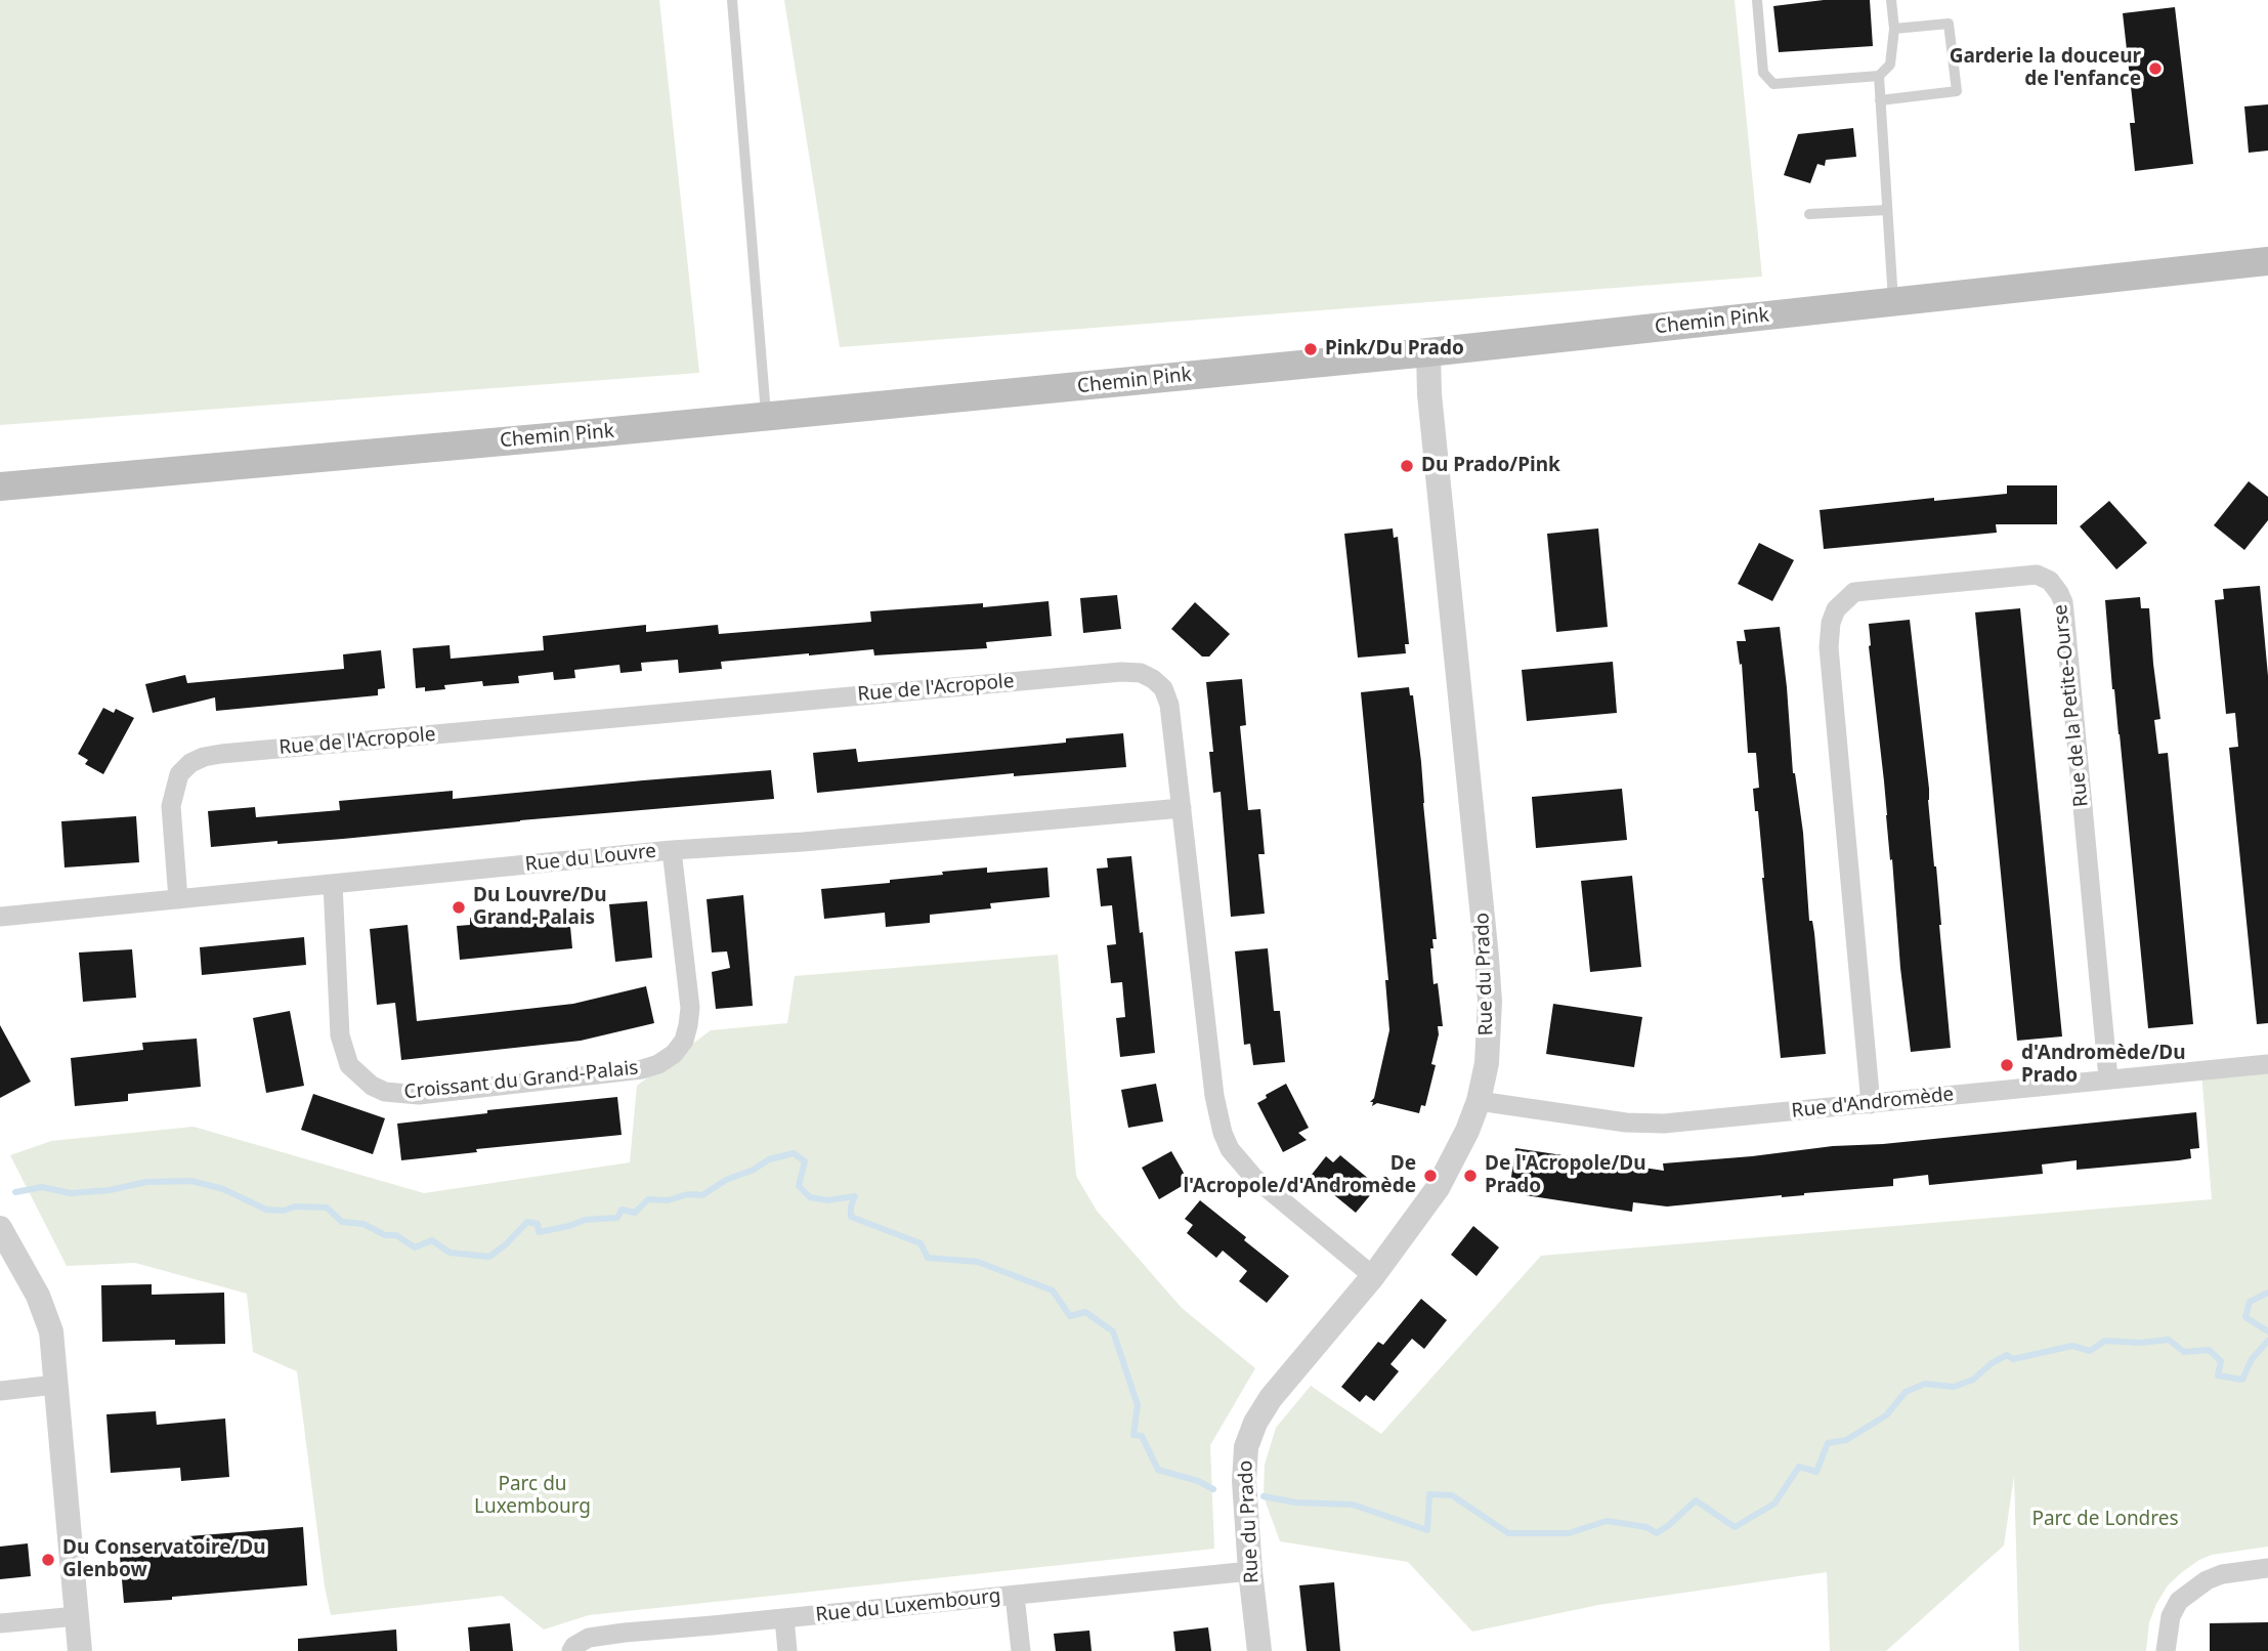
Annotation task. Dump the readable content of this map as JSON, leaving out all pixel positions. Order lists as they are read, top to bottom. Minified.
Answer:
{"streets":{"main road":["Chemin Pink"],"street":["Rue de l'Acropole","Rue de la Petite-Ourse","Rue du Louvre","Rue du Prado","Croissant du Grand-Palais","Rue d'Andromède","Rue du Luxembourg"]},"crossings":[["Chemin Pink","Rue du Prado"],["Rue de l'Acropole","Rue du Louvre"],["Rue de l'Acropole","Rue du Prado"],["Rue de la Petite-Ourse","Rue d'Andromède"],["Rue du Louvre","Croissant du Grand-Palais"],["Rue du Prado","Rue d'Andromède"],["Rue du Prado","Rue du Luxembourg"]],"parks":["Parc du Luxembourg","Parc de Londres"],"places":["Garderie la douceur de l'enfance","Pink/Du Prado","Du Prado/Pink","Du Louvre/Du Grand-Palais","d'Andromède/Du Prado","De l'Acropole/d'Andromède","De l'Acropole/Du Prado","Du Conservatoire/Du Glenbow"]}
